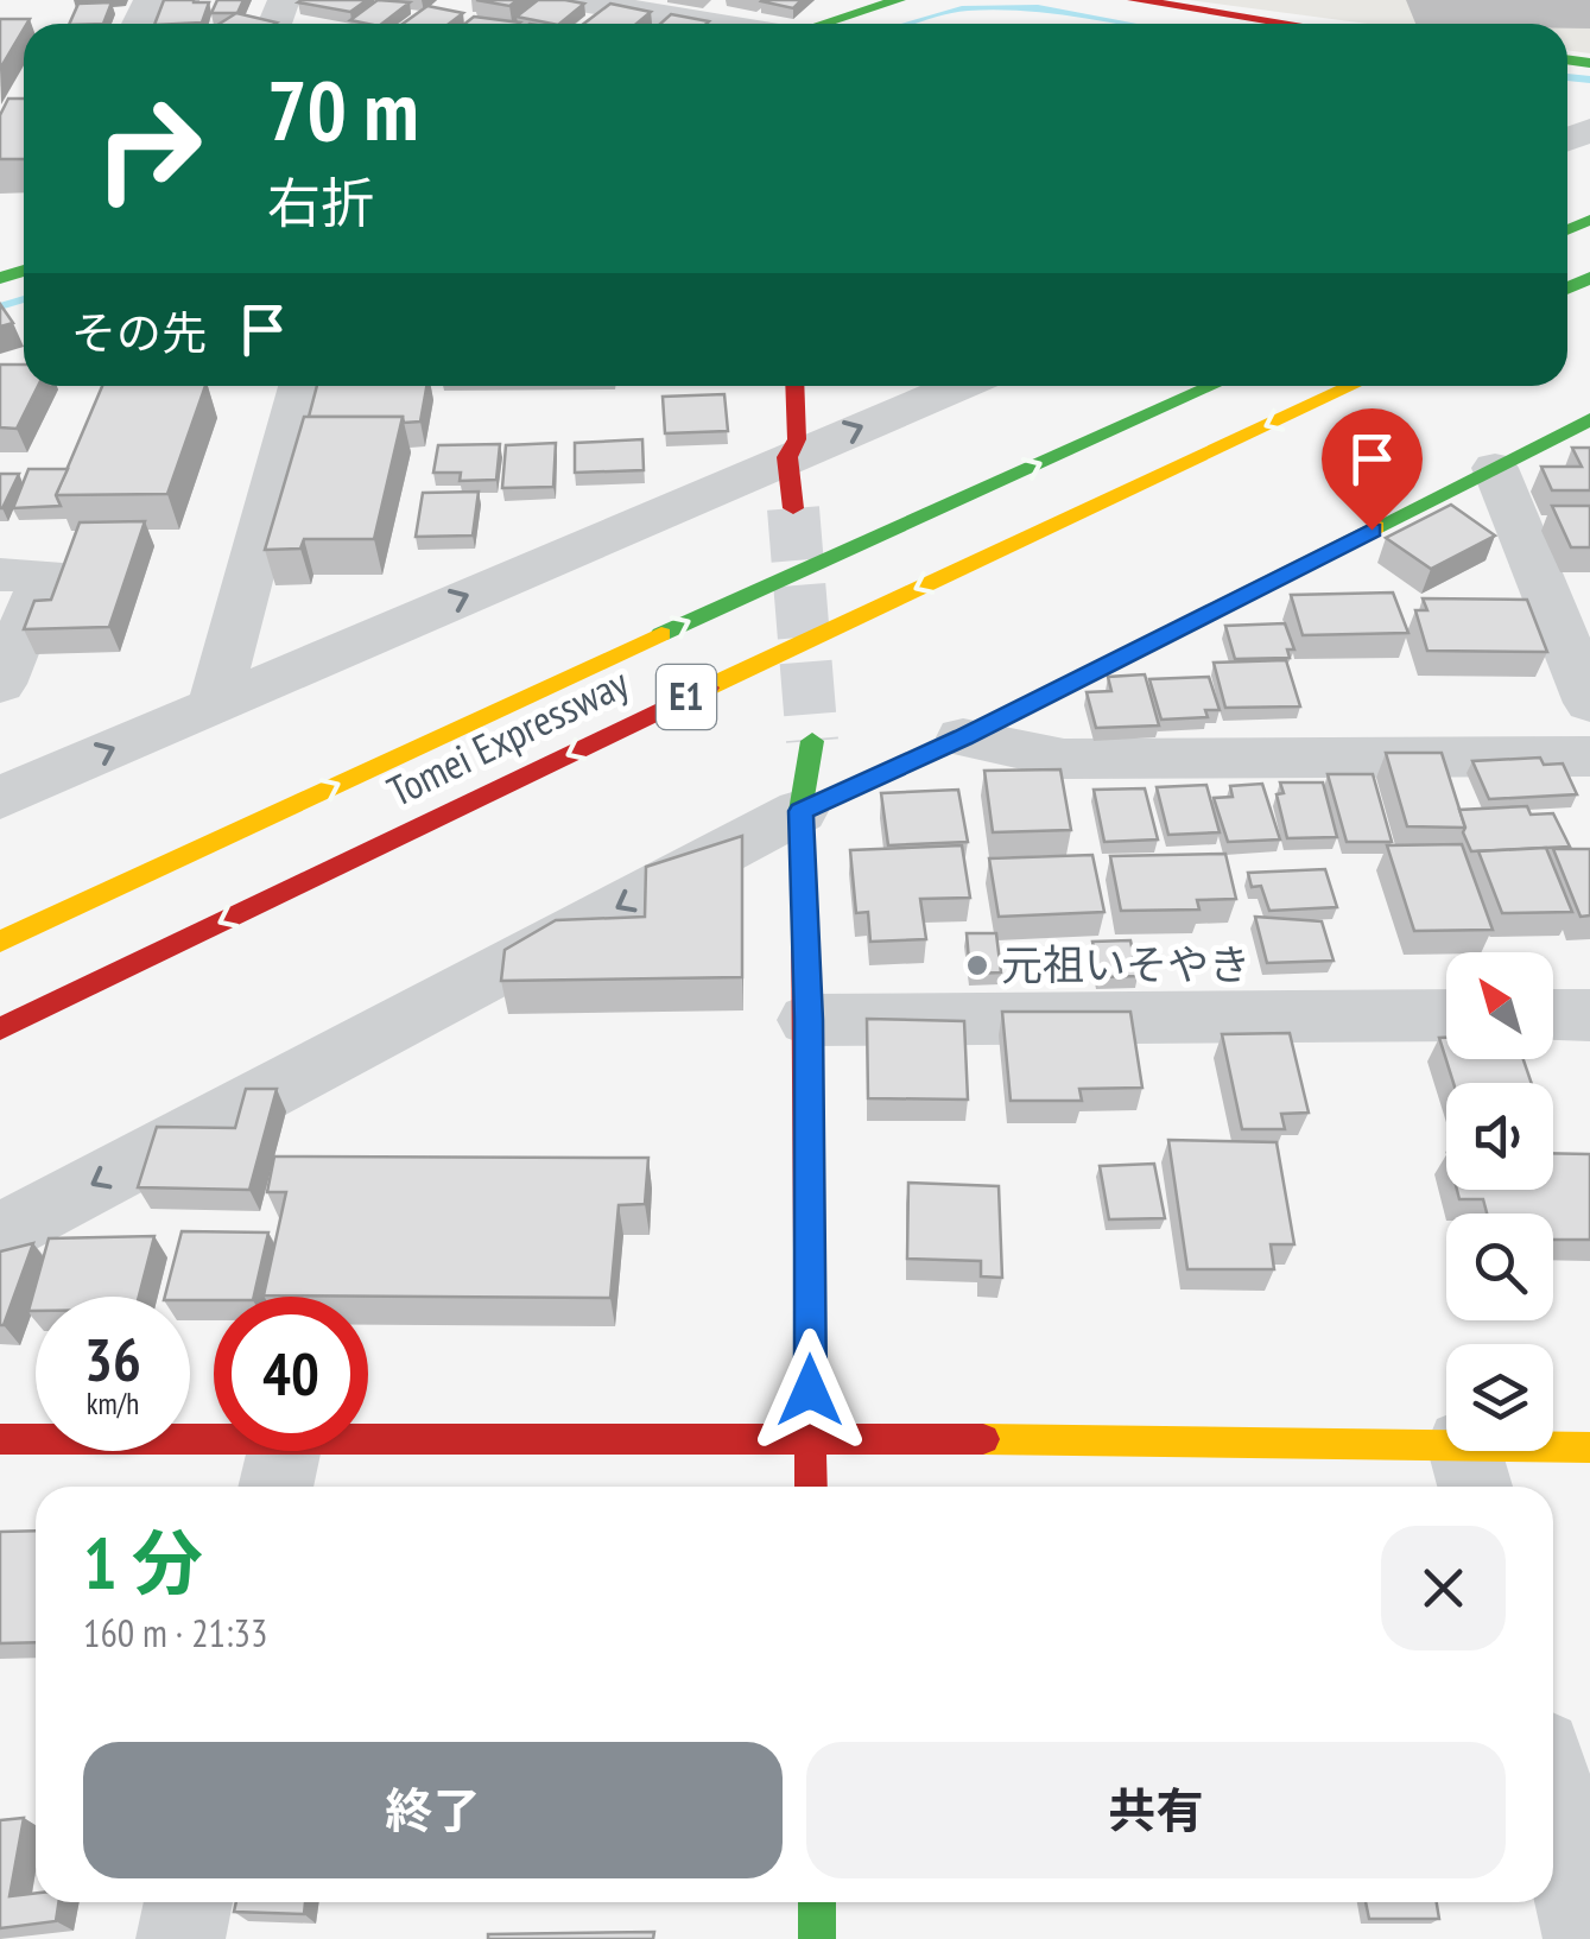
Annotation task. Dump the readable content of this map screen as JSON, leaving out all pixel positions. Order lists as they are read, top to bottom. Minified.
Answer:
{"streets":{"main road":["E1","Tomei Expressway"]},"places":["元祖いそやき"],"north":"top left","page":{"turn":["70 m","右折"],"then":"その先","speed":"36 km/h","limit":"40","heading":["1 分","160 m · 21:33"],"buttons":["終了","共有"]}}
